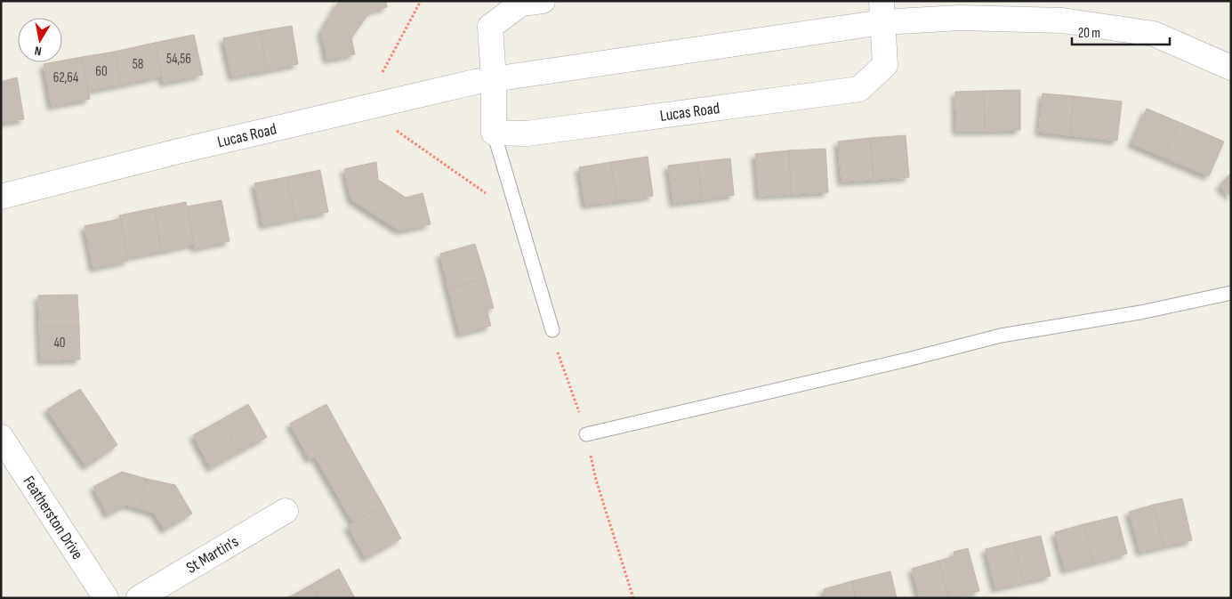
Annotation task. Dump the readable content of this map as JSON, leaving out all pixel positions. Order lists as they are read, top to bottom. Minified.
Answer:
{"streets":{"street":["Lucas Road","Featherston Drive","St Martin's"]},"house_numbers":["54,56","58","60","62,64","40"],"scale_bar":"20 m","north":"bottom"}
